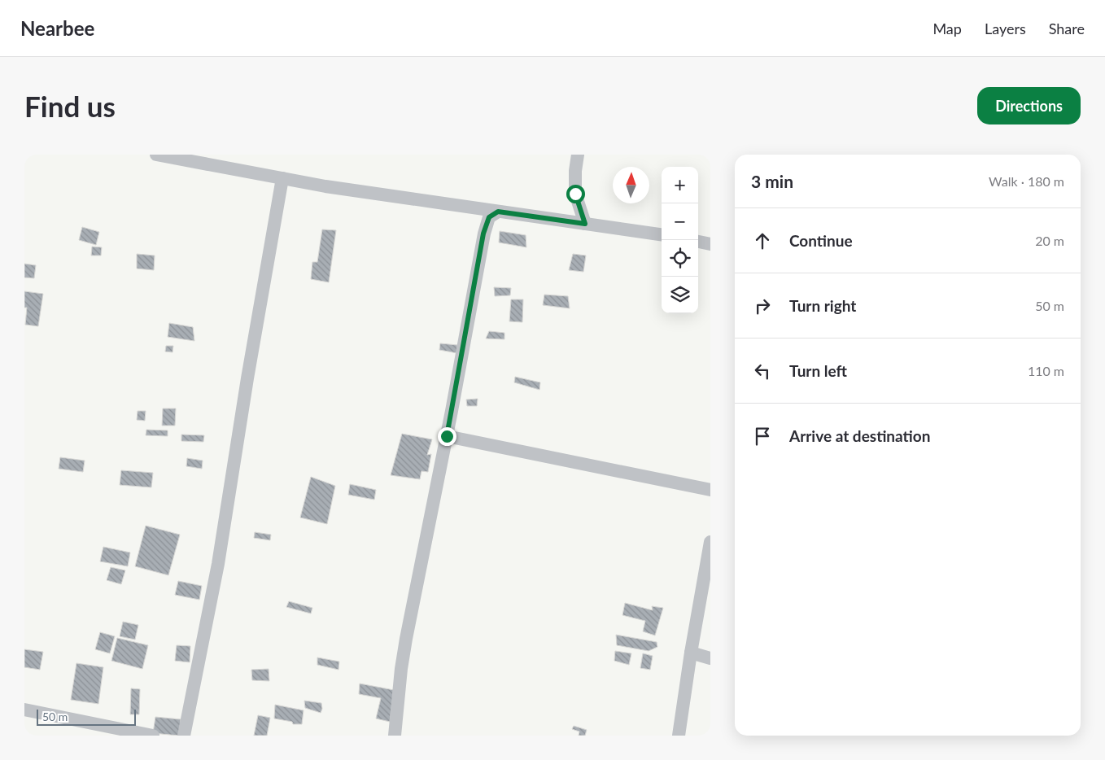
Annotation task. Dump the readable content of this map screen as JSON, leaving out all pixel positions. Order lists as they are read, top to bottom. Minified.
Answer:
{"scale_bar":"50 m","north":"top","page":{"header":"Nearbee","nav":["Map","Layers","Share"],"buttons":"Directions","title":"Find us","heading":["3 min","Walk · 180 m"],"map_buttons":["+","−"],"list":[["Continue","20 m"],["Turn right","50 m"],["Turn left","110 m"],"Arrive at destination"],"scale":"50 m"}}
